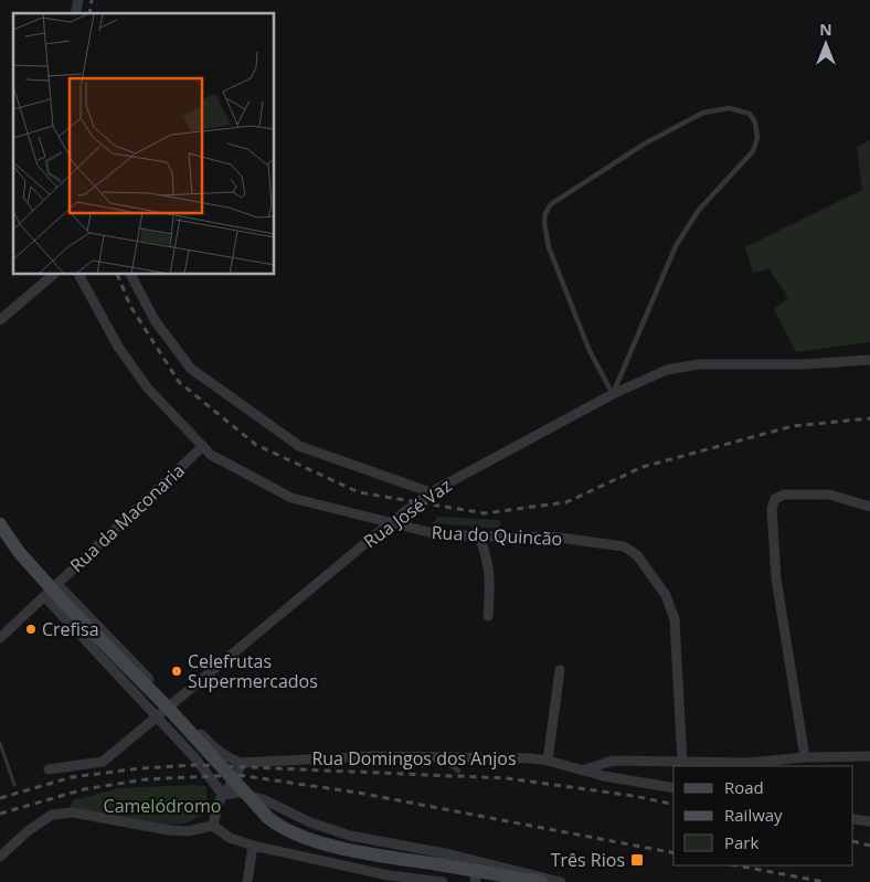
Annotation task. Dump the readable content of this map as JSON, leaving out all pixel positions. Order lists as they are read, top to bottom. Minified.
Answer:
{"streets":{"street":["Rua José Vaz","Rua da Maconaria","Rua do Quincão","Rua Domingos dos Anjos"]},"crossings":[["Rua José Vaz","Rua do Quincão"],["Rua da Maconaria","Rua do Quincão"]],"parks":["Camelódromo"],"places":{"other":["Crefisa","Celefrutas Supermercados"],"transit":["Três Rios"]},"legend":["Road","Railway","Park"],"north":"top"}
